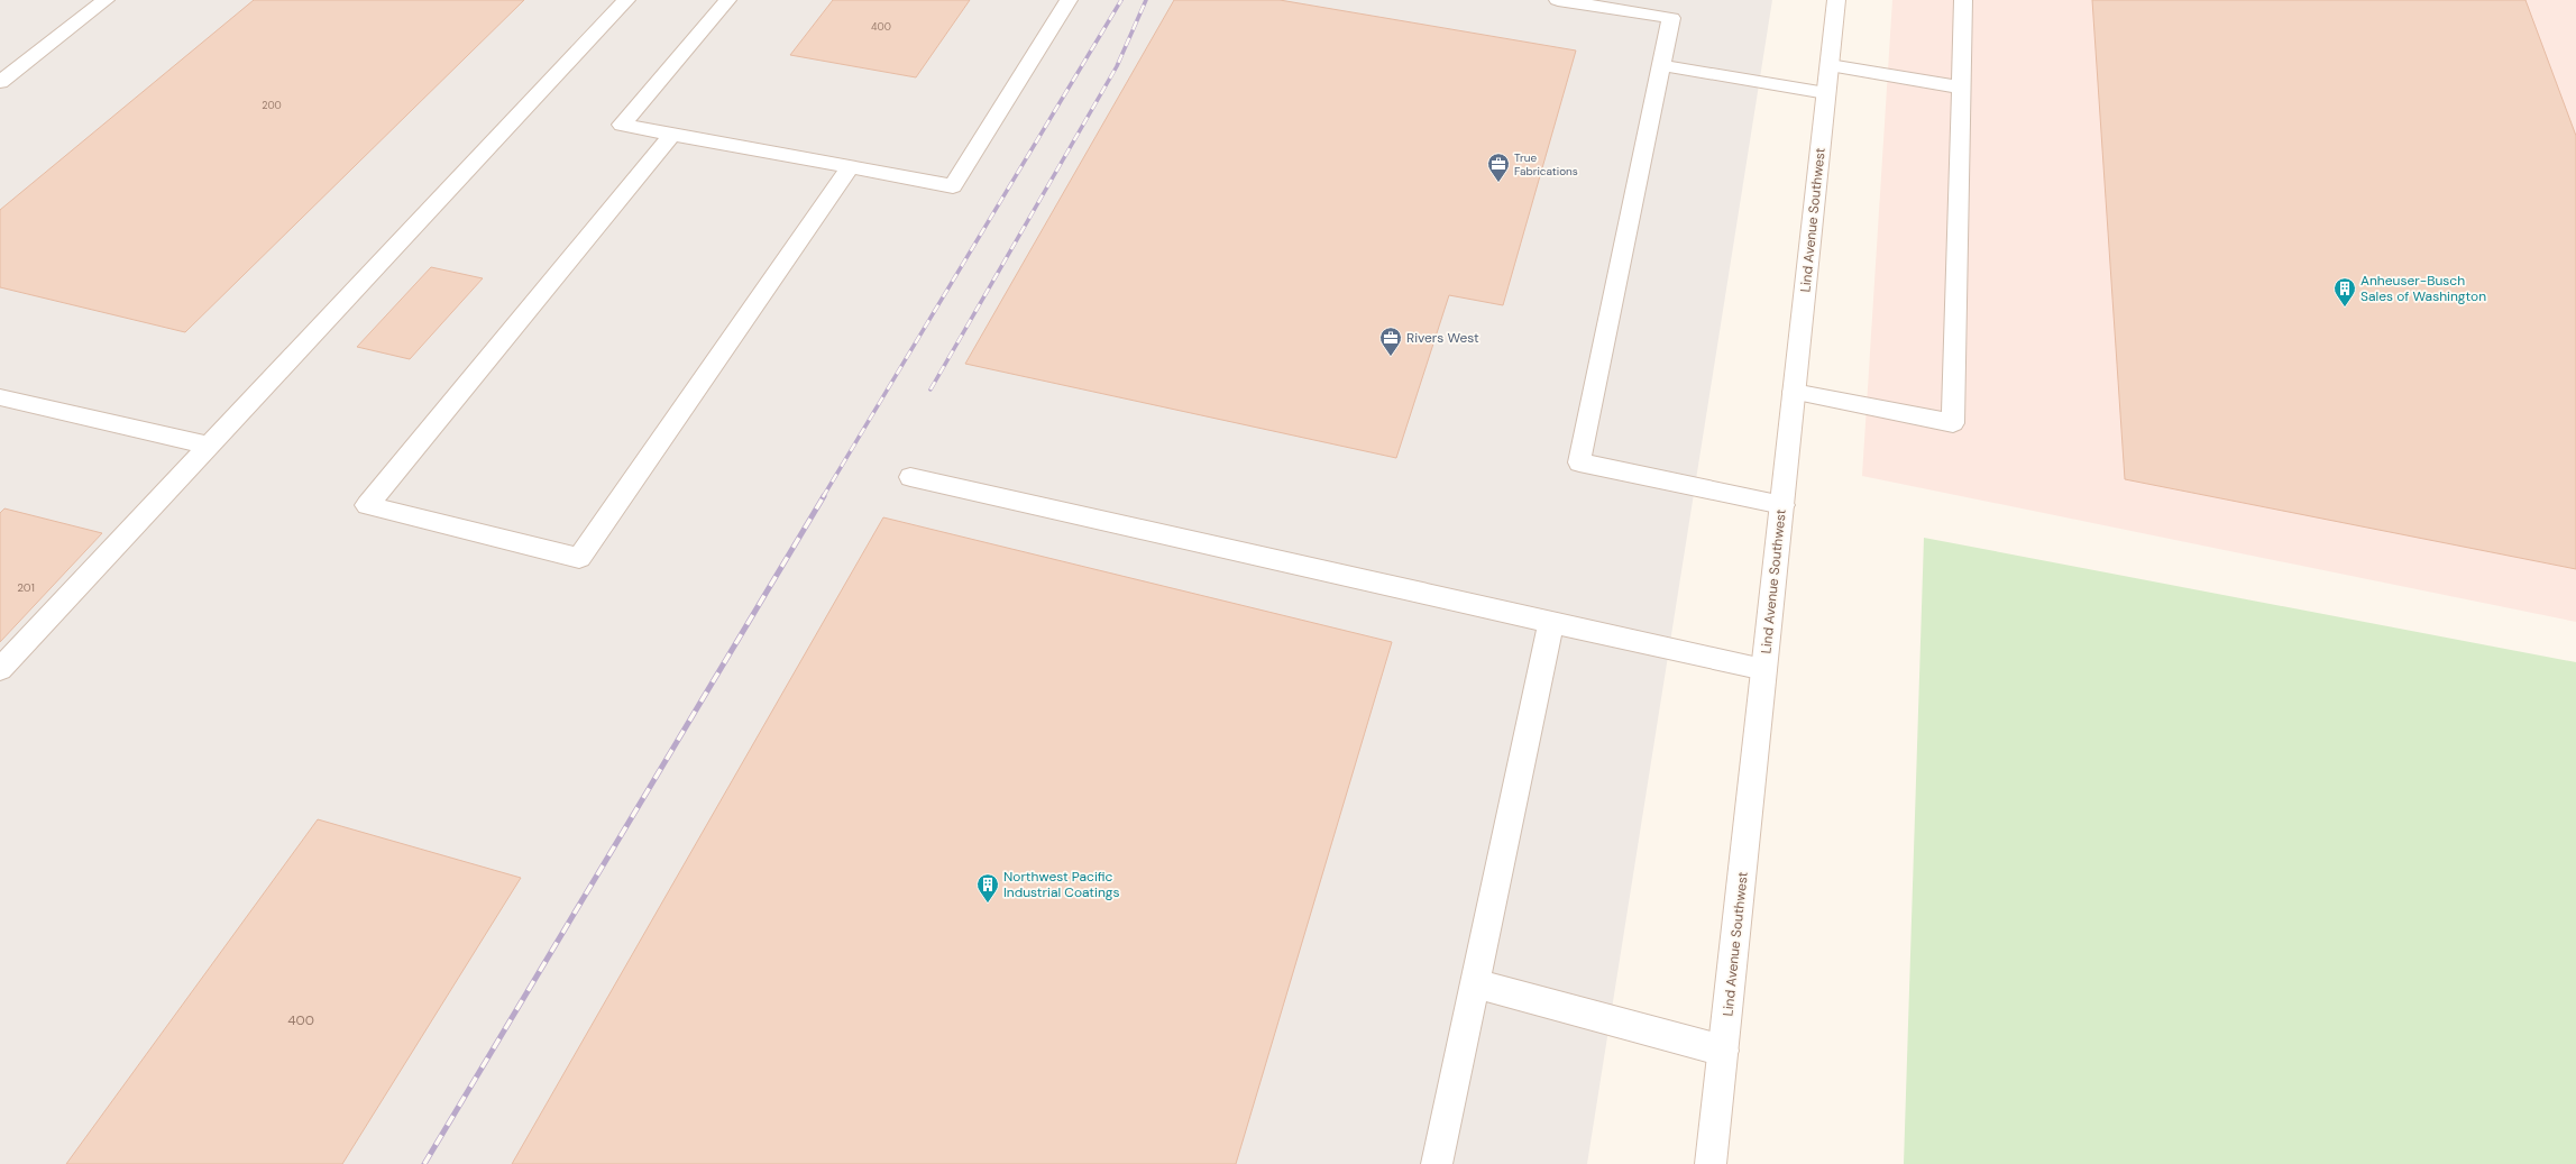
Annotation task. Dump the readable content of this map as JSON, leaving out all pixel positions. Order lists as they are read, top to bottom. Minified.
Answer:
{"streets":{"main road":["Lind Avenue Southwest"]},"places":{"office":["True Fabrications","Rivers West"],"building":["Anheuser-Busch Sales of Washington","Northwest Pacific Industrial Coatings"]},"house_numbers":["400","200","201","400"]}
